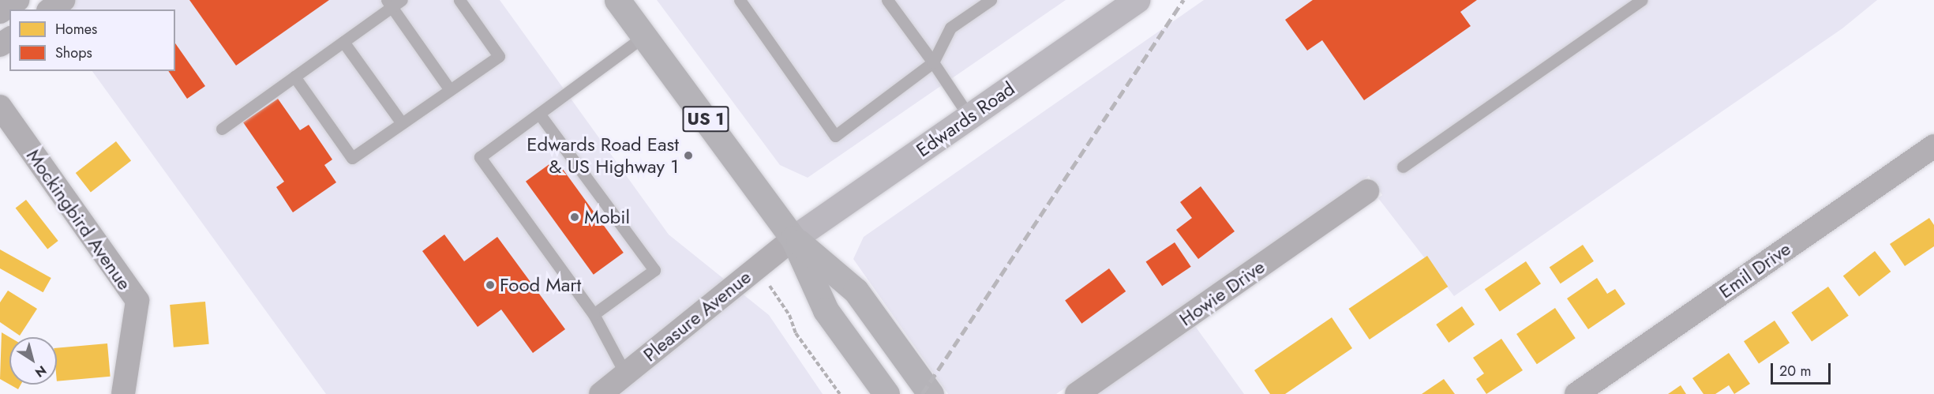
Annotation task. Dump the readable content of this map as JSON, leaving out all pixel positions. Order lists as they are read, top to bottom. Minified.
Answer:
{"streets":{"main road":["US 1","Edwards Road"],"street":["Mockingbird Avenue","Emil Drive","Howie Drive","Pleasure Avenue"]},"crossings":[["US 1","Edwards Road"],["US 1","Pleasure Avenue"],["Edwards Road","Pleasure Avenue"]],"places":["Edwards Road East & US Highway 1","Mobil","Food Mart"],"legend":["Homes","Shops"],"scale_bar":"20 m","north":"bottom right"}
